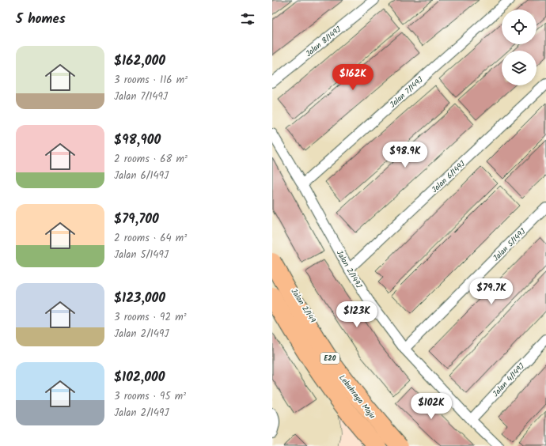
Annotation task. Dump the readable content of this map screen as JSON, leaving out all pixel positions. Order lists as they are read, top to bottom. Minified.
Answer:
{"streets":{"highway":["E20","Lebuhraya Maju"],"main road":["Jalan 2/149"],"street":["Jalan 8/149J","Jalan 7/149J","Jalan 6/149J","Jalan 5/149J","Jalan 2/149J","Jalan 4/149J"]},"crossings":[["Jalan 7/149J","Jalan 2/149J"],["Jalan 6/149J","Jalan 2/149J"],["Jalan 5/149J","Jalan 2/149J"],["Jalan 2/149J","Jalan 4/149J"]],"page":{"heading":"5 homes","list":[{"name":"$162,000","note":"3 rooms · 116 m² · Jalan 7/149J"},{"name":"$98,900","note":"2 rooms · 68 m² · Jalan 6/149J"},{"name":"$79,700","note":"2 rooms · 64 m² · Jalan 5/149J"},{"name":"$123,000","note":"3 rooms · 92 m² · Jalan 2/149J"},{"name":"$102,000","note":"3 rooms · 95 m² · Jalan 2/149J"}],"price":["$162K","$98.9K","$79.7K","$123K","$102K"]}}
